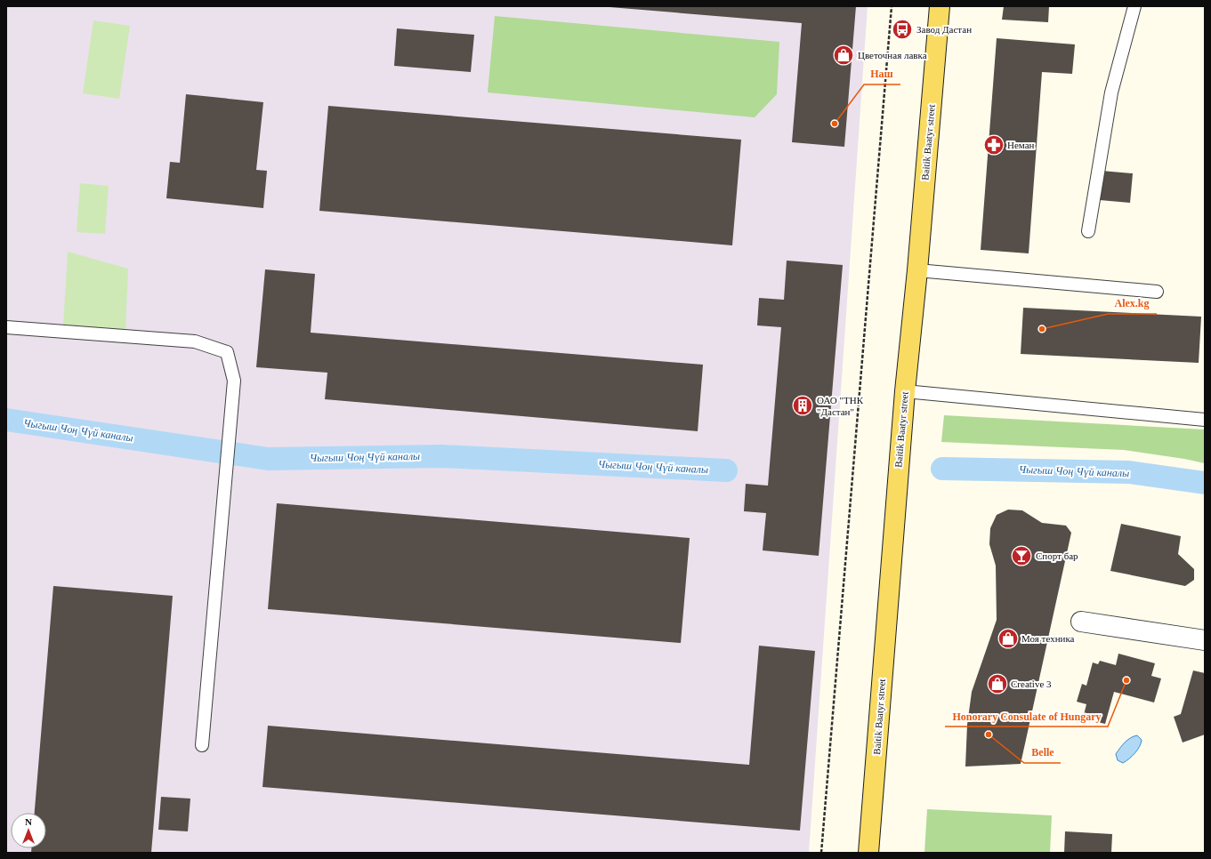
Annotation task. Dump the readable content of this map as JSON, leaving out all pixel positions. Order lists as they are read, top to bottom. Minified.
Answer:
{"streets":{"main road":["Baitik Baatyr street"]},"water":["Чыгыш Чоң Чүй каналы"],"places":{"bus stop":["Завод Дастан"],"shop":["Цветочная лавка","Моя техника","Creative 3"],"other":["Наш","Alex.kg","Honorary Consulate of Hungary","Belle"],"pharmacy":["Неман"],"building":["ОАО \"ТНК \"Дастан\""],"bar":["Спорт бар"]},"north":"top"}
